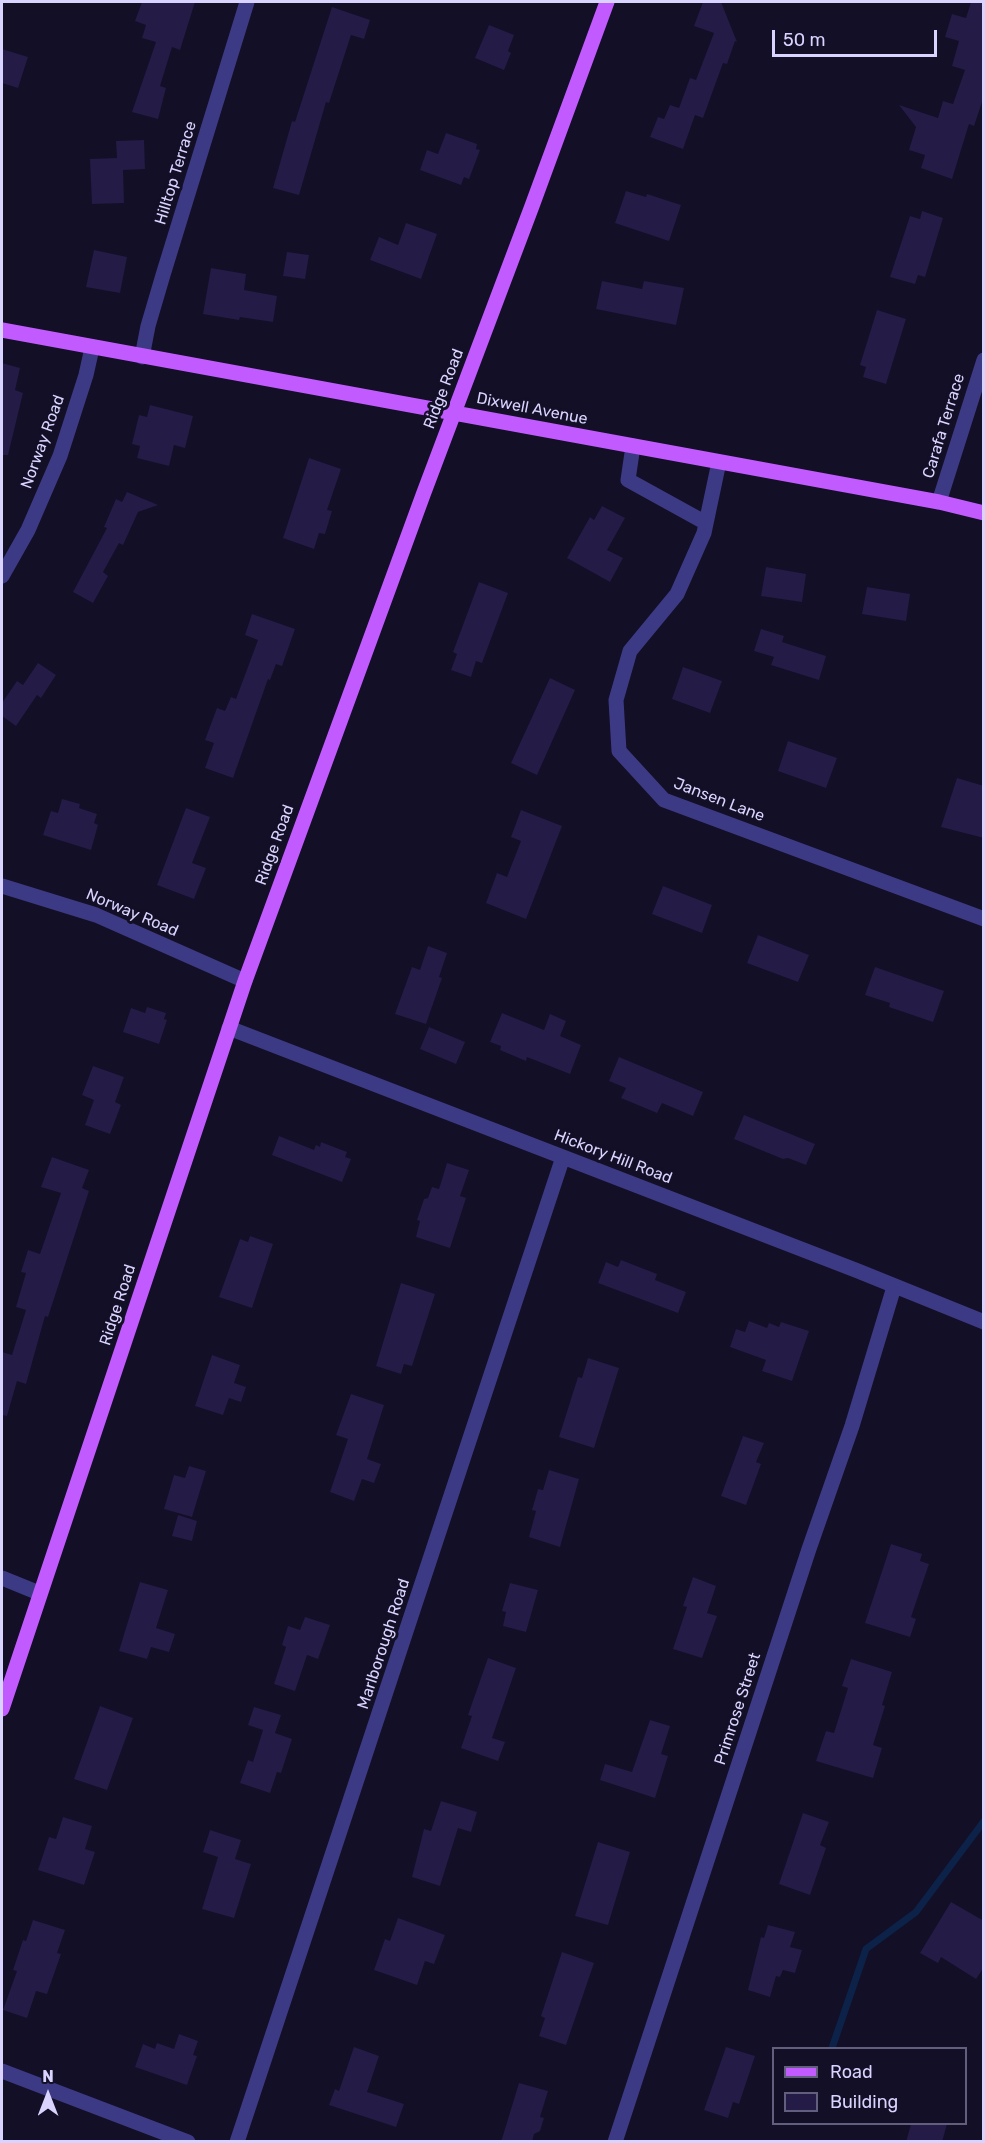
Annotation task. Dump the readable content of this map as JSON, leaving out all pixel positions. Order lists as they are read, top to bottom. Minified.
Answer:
{"streets":{"main road":["Ridge Road","Dixwell Avenue"],"street":["Hilltop Terrace","Carafa Terrace","Norway Road","Jansen Lane","Hickory Hill Road","Marlborough Road","Primrose Street"]},"crossings":[["Hilltop Terrace","Dixwell Avenue"],["Ridge Road","Dixwell Avenue"],["Ridge Road","Norway Road"],["Ridge Road","Hickory Hill Road"],["Dixwell Avenue","Carafa Terrace"],["Dixwell Avenue","Norway Road"],["Dixwell Avenue","Jansen Lane"],["Hickory Hill Road","Marlborough Road"],["Hickory Hill Road","Primrose Street"]],"legend":["Road","Building"],"scale_bar":"50 m","north":"top"}
